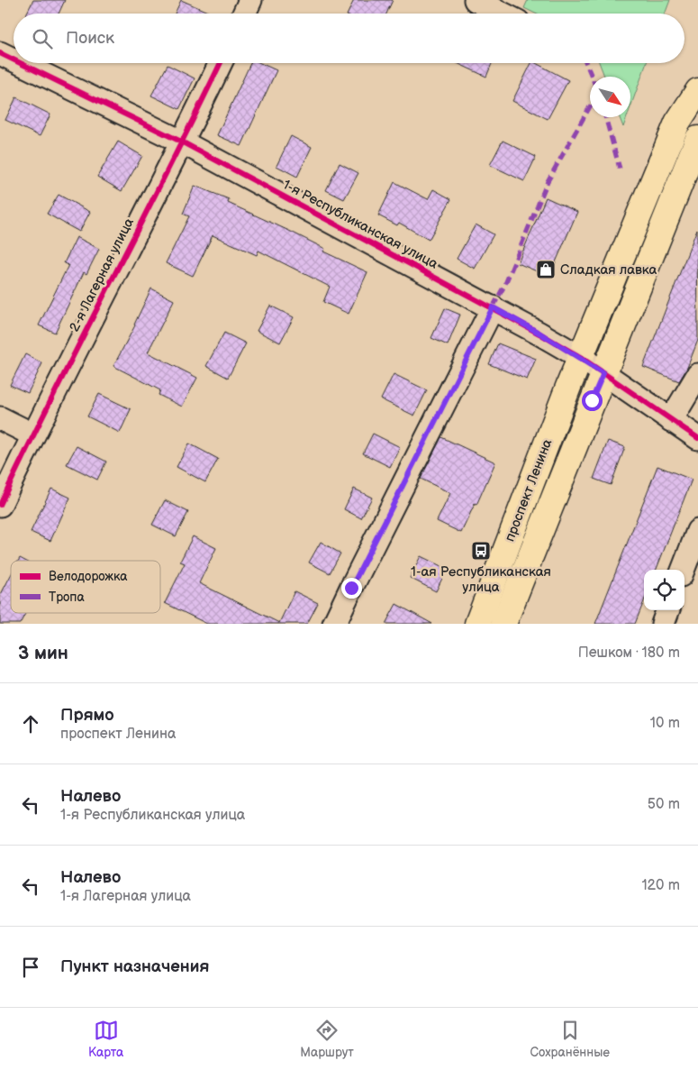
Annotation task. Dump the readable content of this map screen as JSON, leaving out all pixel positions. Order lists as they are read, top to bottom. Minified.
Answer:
{"streets":{"main road":["проспект Ленина"],"street":["1-я Республиканская улица","2-я Лагерная улица"]},"crossings":[["1-я Республиканская улица","2-я Лагерная улица"],["1-я Республиканская улица","проспект Ленина"]],"places":{"shop":["Сладкая лавка"],"bus stop":["1-ая Республиканская улица"]},"legend":["Велодорожка","Тропа"],"north":"bottom right","page":{"search":"Поиск","heading":["3 мин","Пешком · 180 m"],"list":[["Прямо","проспект Ленина","10 m"],["Налево","1-я Республиканская улица","50 m"],["Налево","1-я Лагерная улица","120 m"],"Пункт назначения"],"nav":["Карта","Маршрут","Сохранённые"]}}
